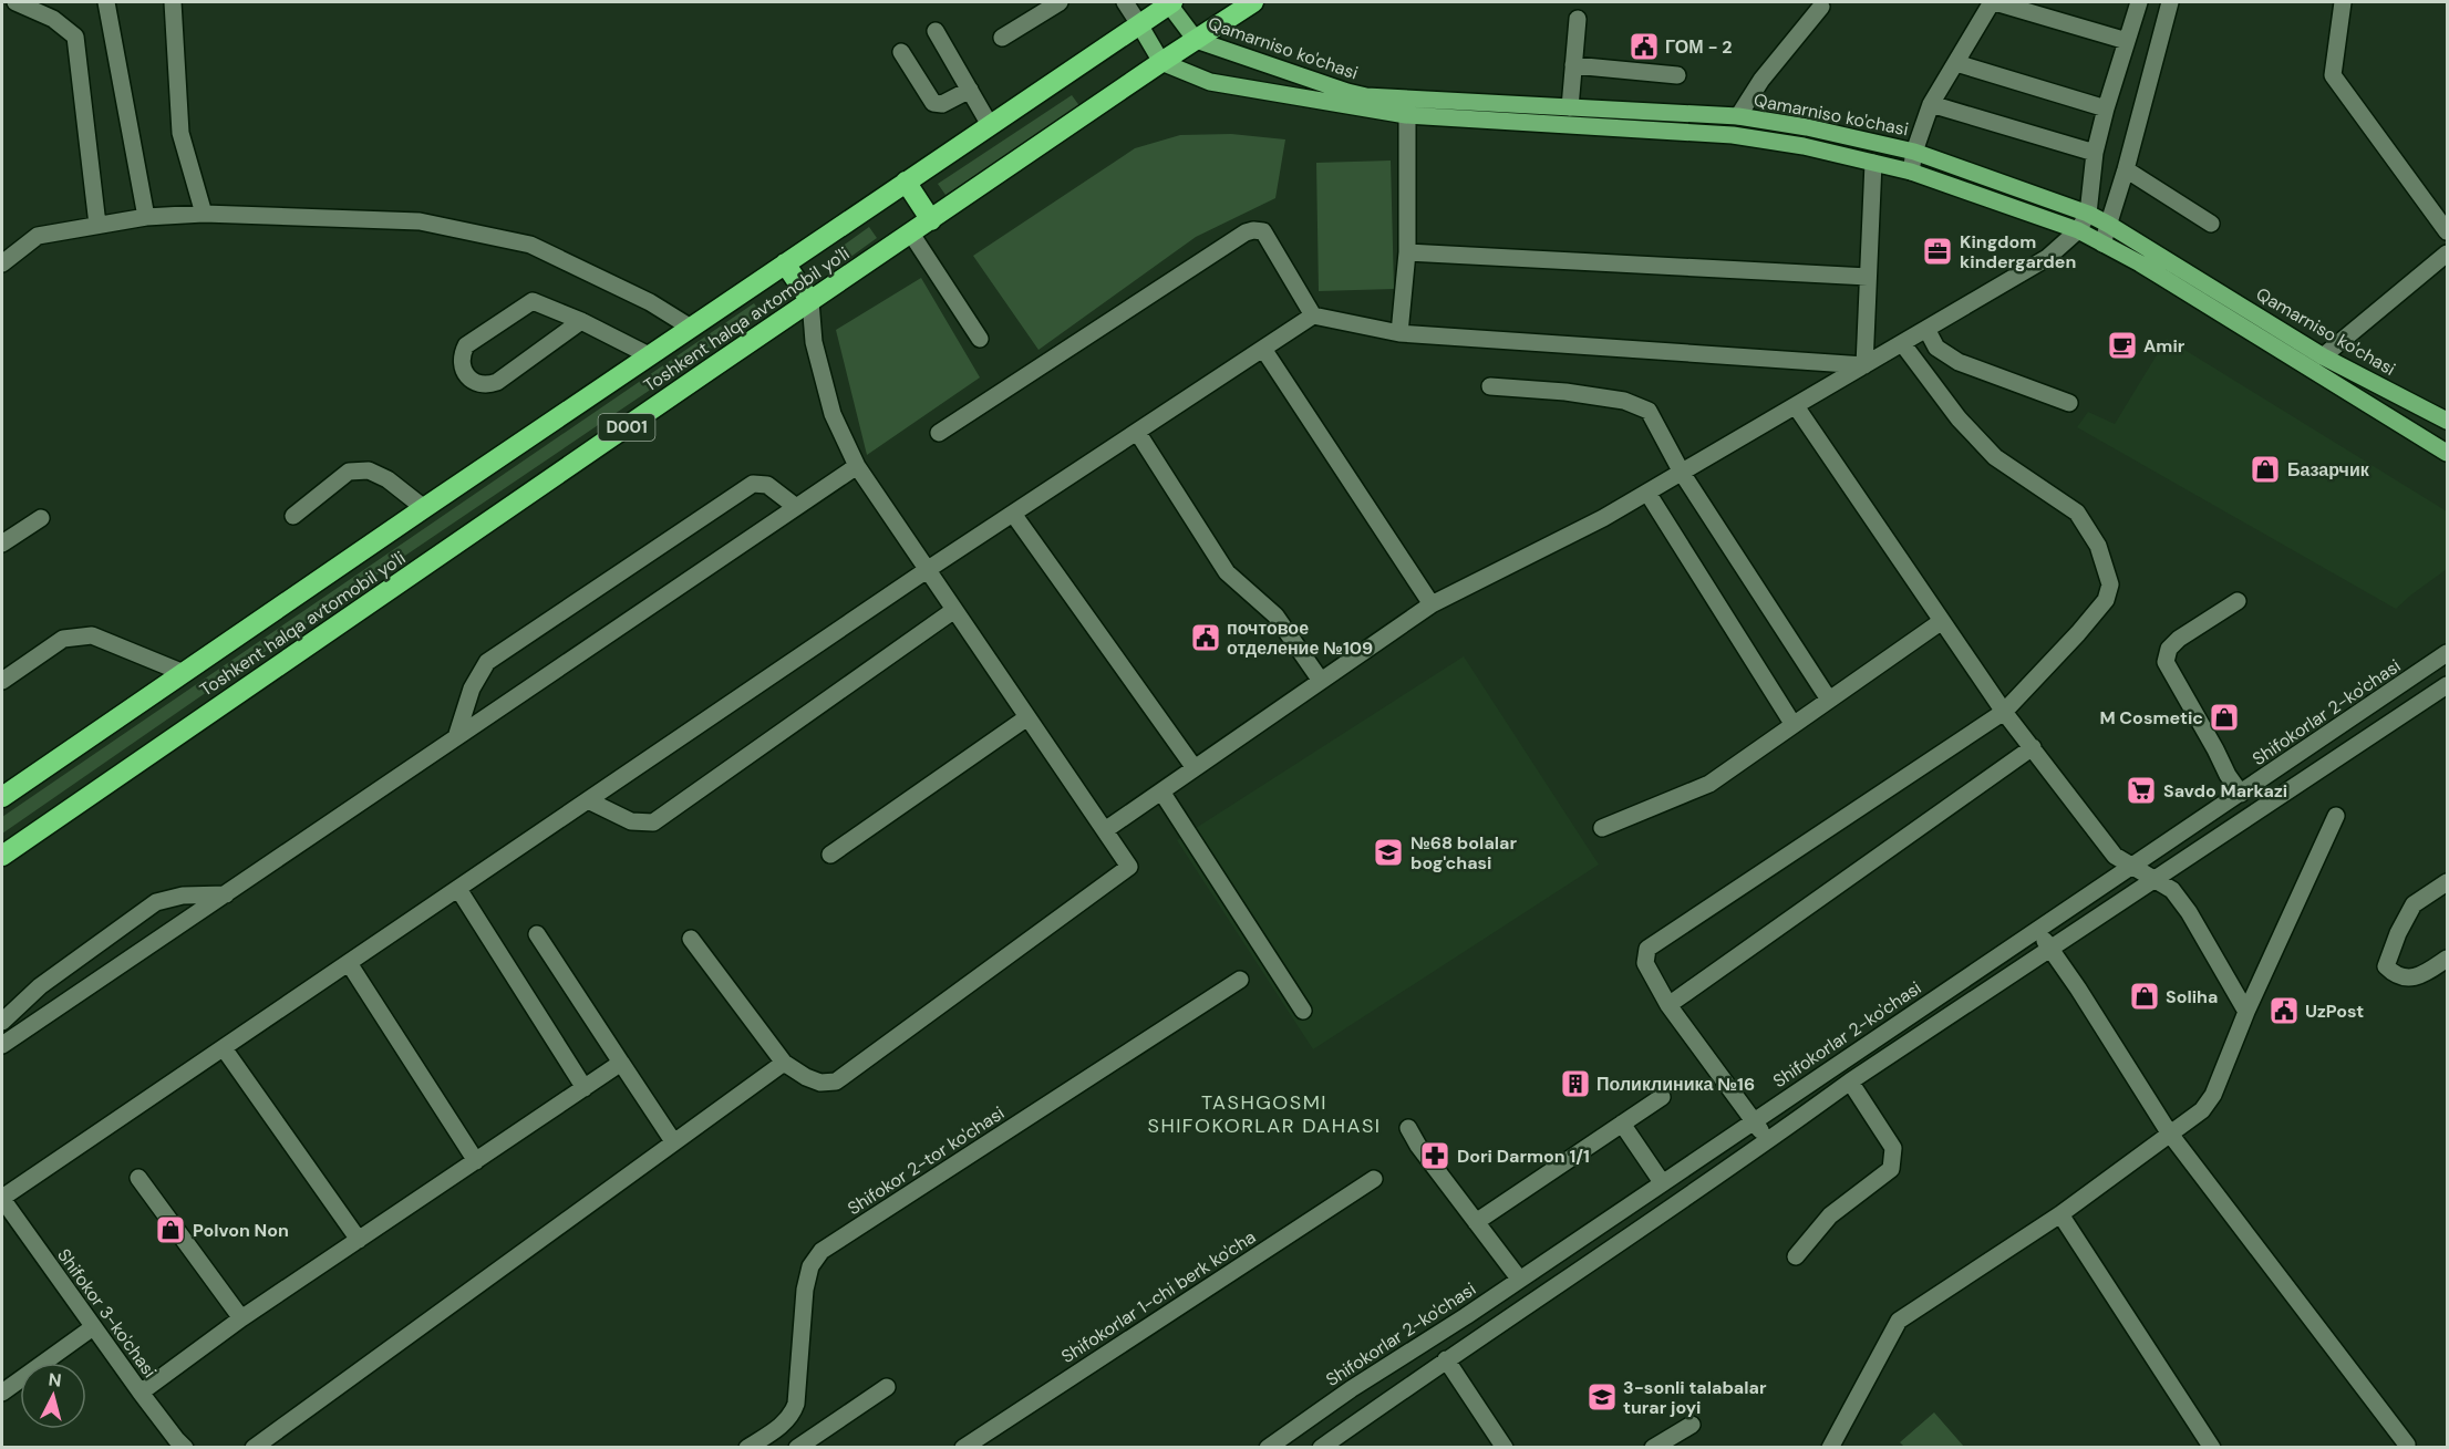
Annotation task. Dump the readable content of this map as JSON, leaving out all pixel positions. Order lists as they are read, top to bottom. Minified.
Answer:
{"streets":{"highway":["Toshkent halqa avtomobil yo'li","D001"],"main road":["Qamarniso ko'chasi"],"street":["Shifokorlar 2-ko'chasi","Shifokor 2-tor ko'chasi","Shifokorlar 1-chi berk ko'cha","Shifokor 3-ko'chasi"]},"crossings":[["Qamarniso ko'chasi","Toshkent halqa avtomobil yo'li"]],"districts":["TASHGOSMI SHIFOKORLAR DAHASI"],"places":{"public building":["ГОМ - 2","почтовое отделение №109","UzPost"],"office":["Kingdom kindergarden"],"cafe":["Amir"],"shop":["Базарчик","M Cosmetic","Soliha","Polvon Non"],"supermarket":["Savdo Markazi"],"school or university":["№68 bolalar bog'chasi","3-sonli talabalar turar joyi"],"building":["Поликлиника №16"],"pharmacy":["Dori Darmon 1/1"]},"north":"top"}
